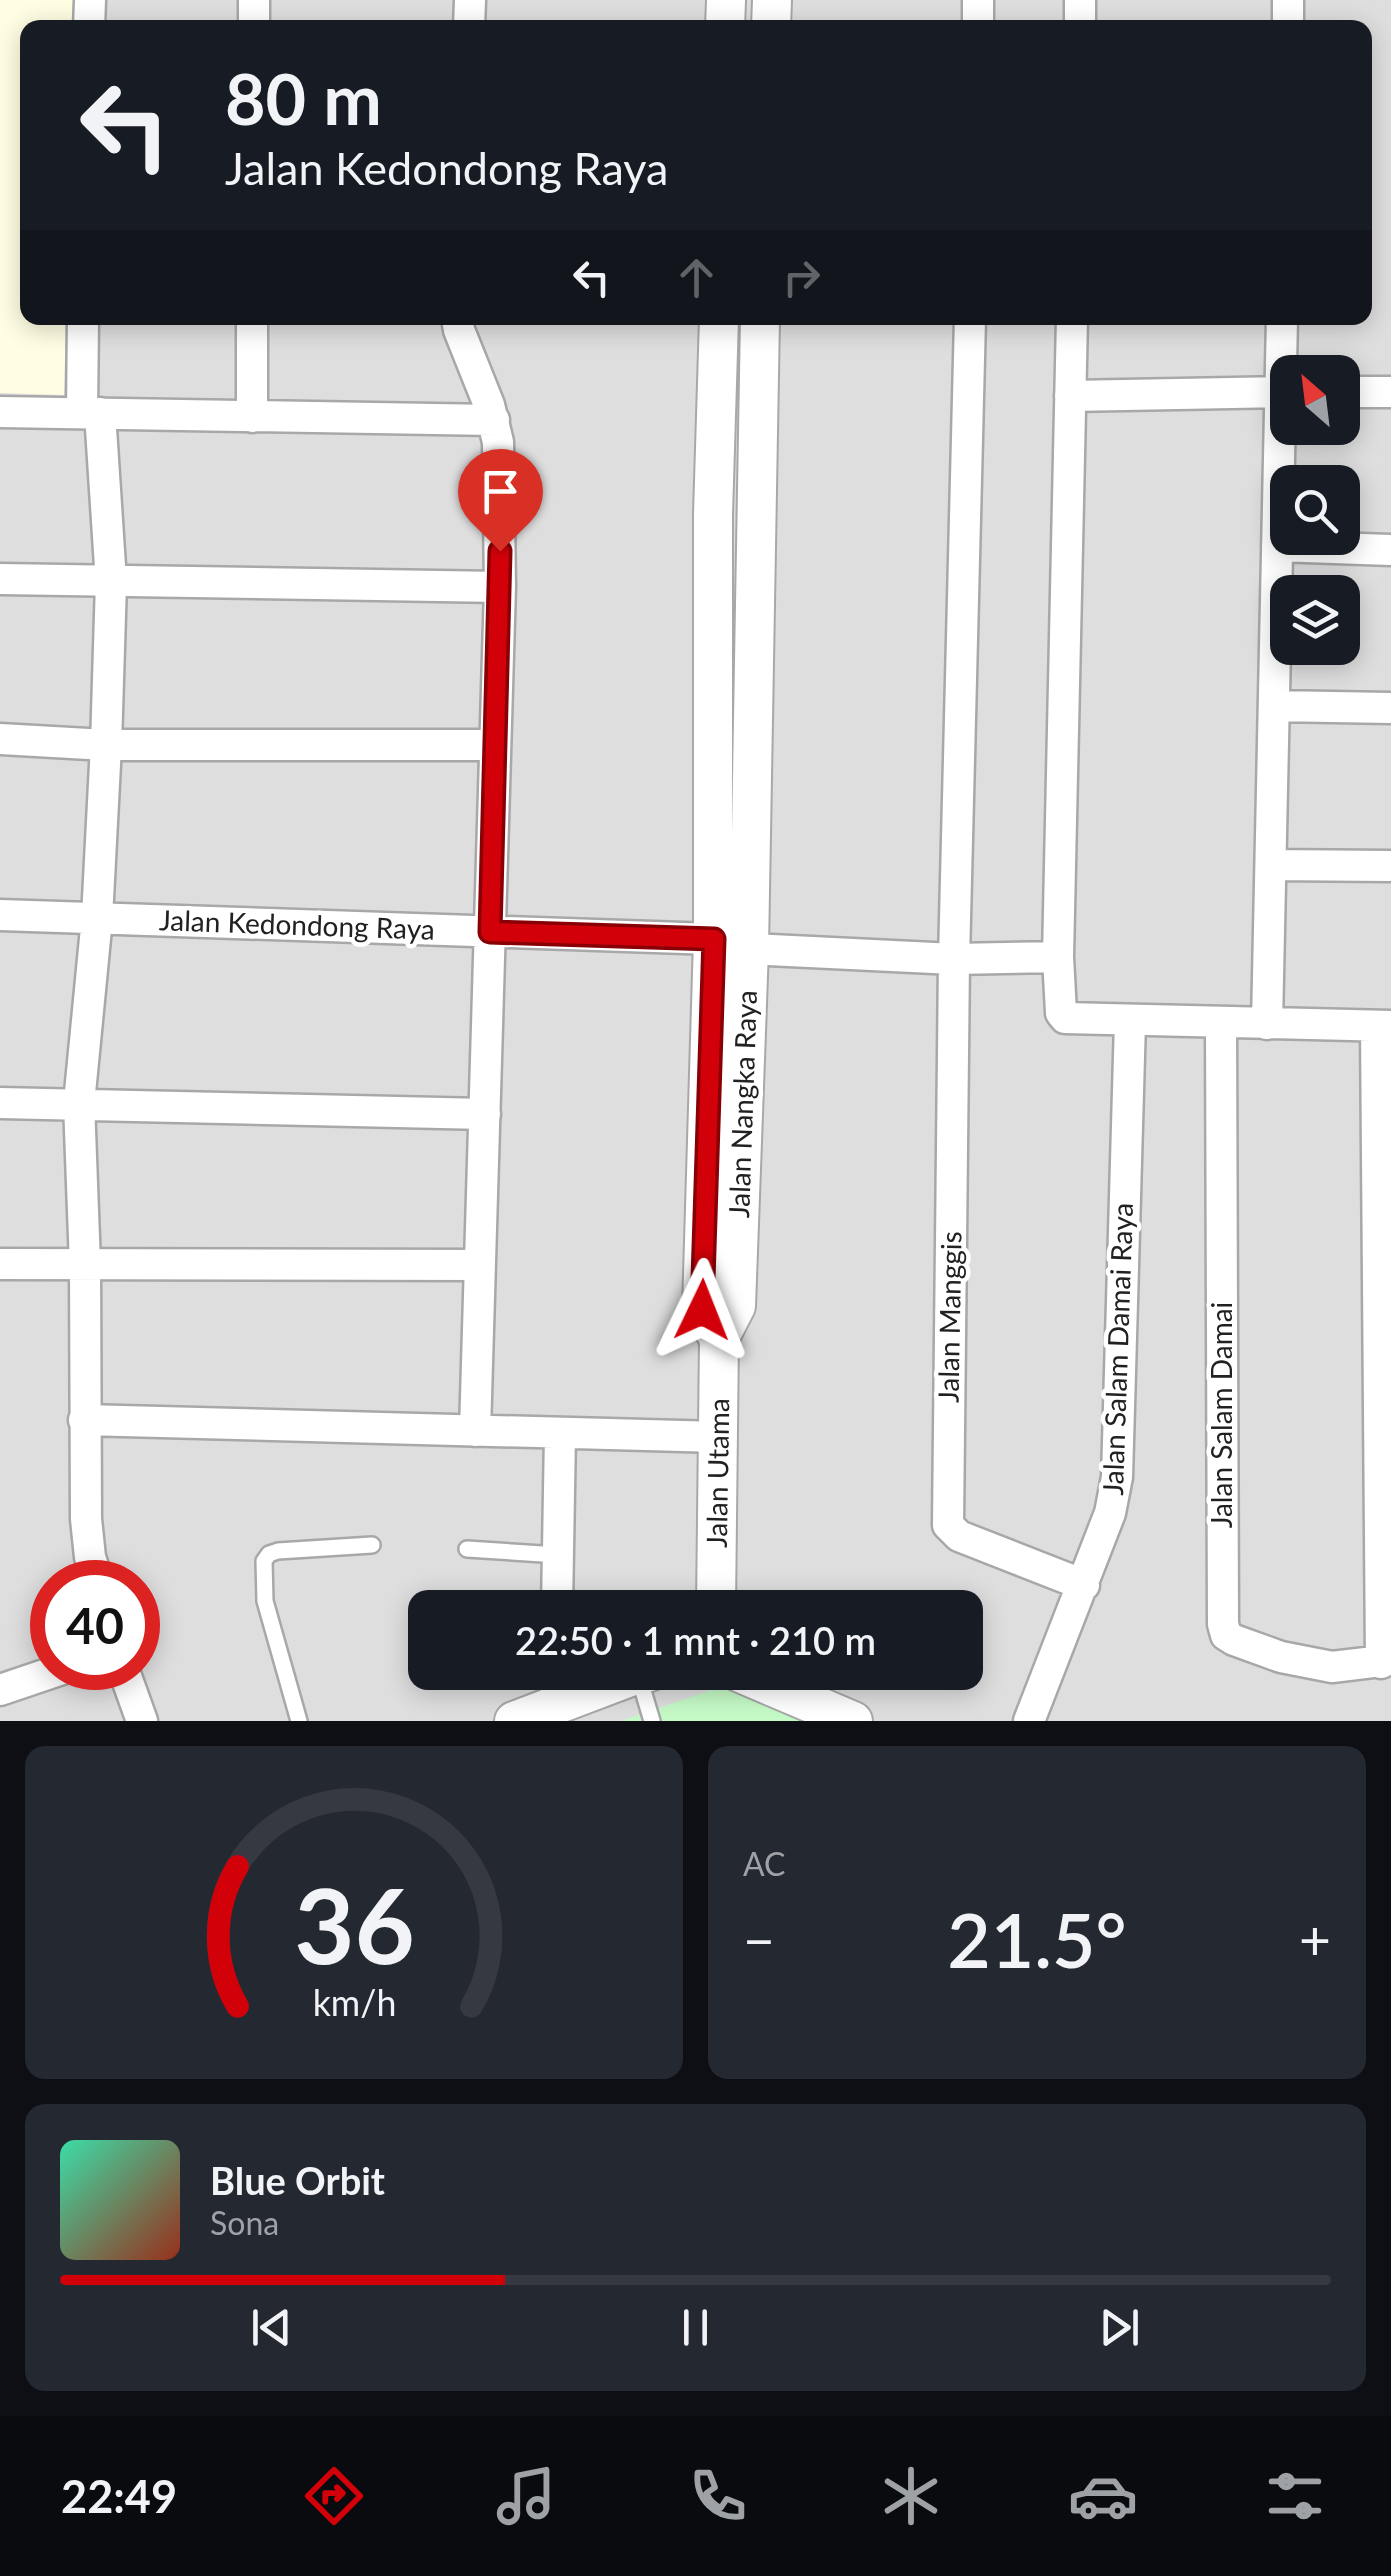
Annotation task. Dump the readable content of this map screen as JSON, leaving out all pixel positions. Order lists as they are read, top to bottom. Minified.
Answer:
{"streets":{"street":["Jalan Kedondong Raya","Jalan Nangka Raya","Jalan Manggis","Jalan Salam Damai Raya","Jalan Salam Damai","Jalan Utama"]},"crossings":[["Jalan Kedondong Raya","Jalan Nangka Raya"],["Jalan Nangka Raya","Jalan Utama"],["Jalan Manggis","Jalan Salam Damai Raya"]],"north":"top left","page":{"turn":["80 m","Jalan Kedondong Raya"],"limit":"40","trip":"22:50 · 1 mnt · 210 m","tile":"AC","heat":["−","21.5°","+"],"song":["Blue Orbit","Sona"],"tabs":"22:49","gauge":["36","km/h"]}}
